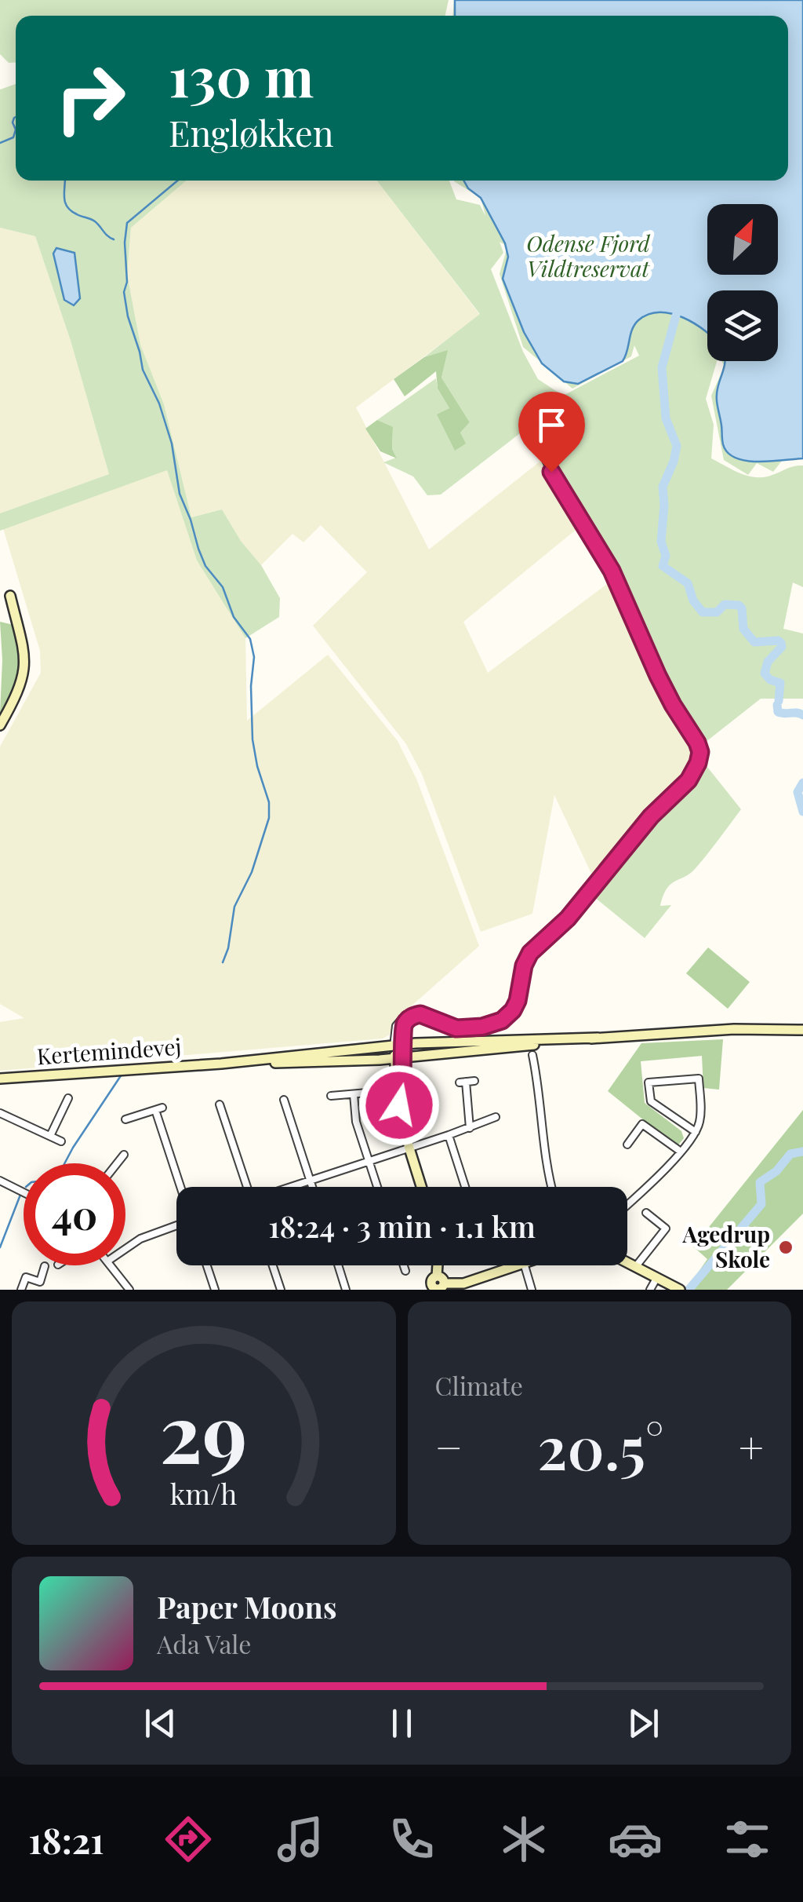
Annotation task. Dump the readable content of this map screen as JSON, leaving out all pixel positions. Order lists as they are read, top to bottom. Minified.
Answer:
{"streets":{"main road":["Kertemindevej"]},"parks":["Odense Fjord Vildtreservat"],"places":["Agedrup Skole"],"north":"top right","page":{"turn":["130 m","Engløkken"],"limit":"40","trip":"18:24 · 3 min · 1.1 km","tile":"Climate","heat":["−","20.5°","+"],"song":["Paper Moons","Ada Vale"],"tabs":"18:21","gauge":["29","km/h"]}}
